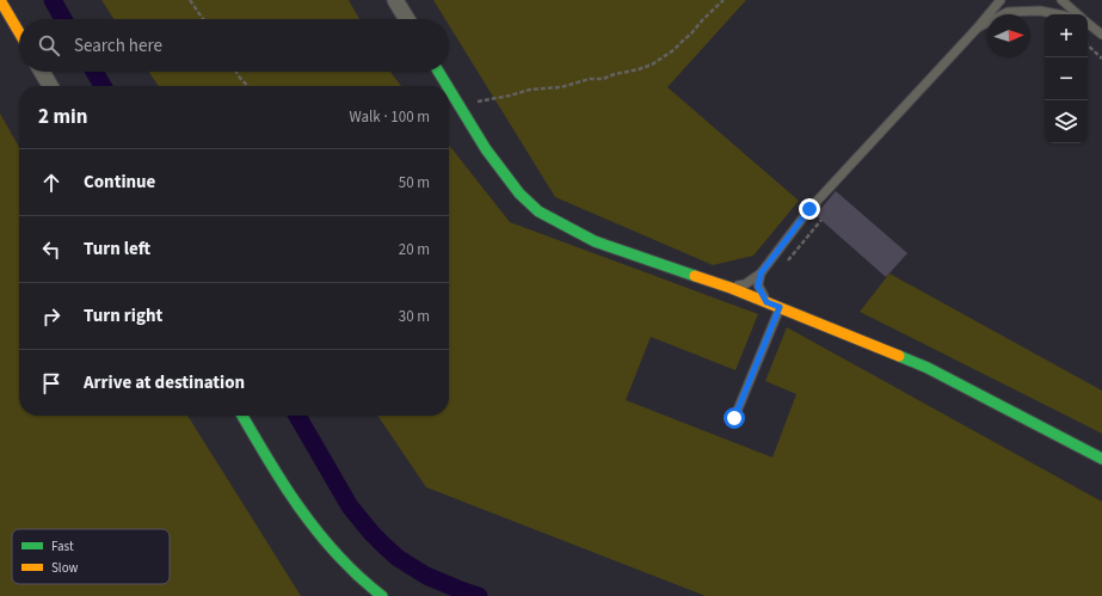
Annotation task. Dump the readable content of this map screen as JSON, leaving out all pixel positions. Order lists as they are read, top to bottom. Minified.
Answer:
{"legend":["Fast","Slow"],"north":"right","page":{"map_buttons":["+","−"],"search":"Search here","heading":["2 min","Walk · 100 m"],"list":[["Continue","50 m"],["Turn left","20 m"],["Turn right","30 m"],"Arrive at destination"]}}
